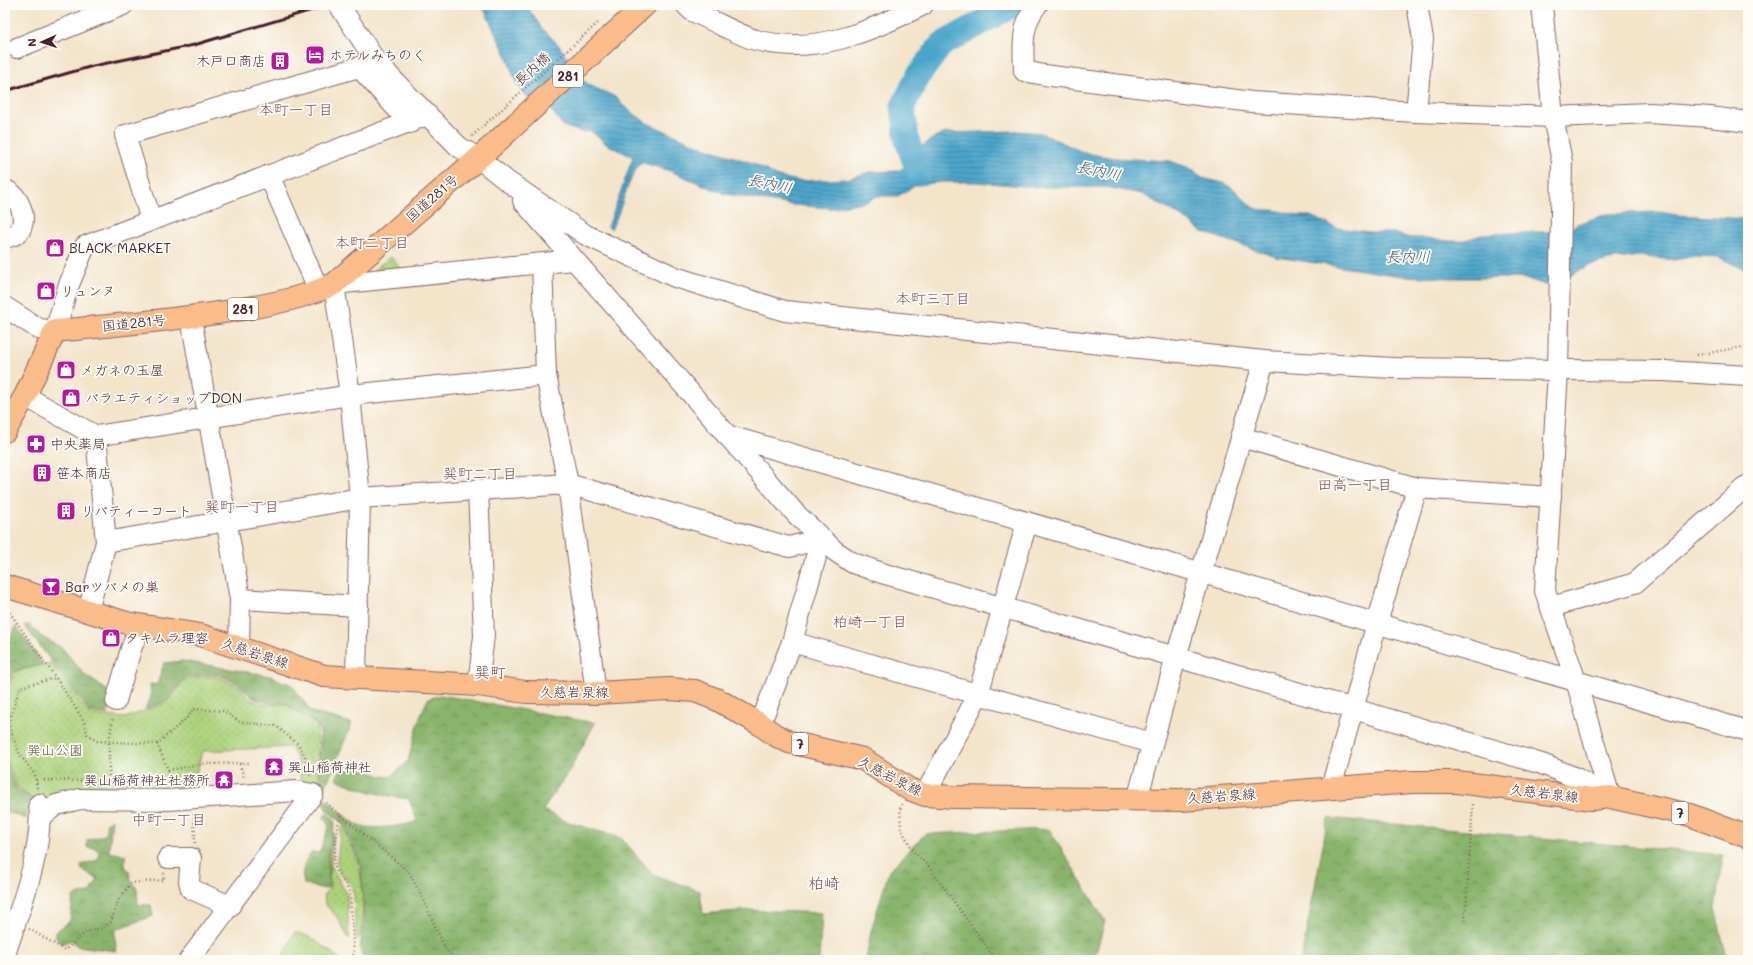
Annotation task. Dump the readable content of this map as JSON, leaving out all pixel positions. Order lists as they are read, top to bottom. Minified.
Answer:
{"streets":{"main road":["281","国道281号","久慈岩泉線","7"],"path":["長内橋"]},"districts":["本町一丁目","本町二丁目","本町三丁目","巽町二丁目","田高一丁目","巽町一丁目","柏崎一丁目","巽町","中町一丁目","柏崎"],"water":["長内川"],"parks":["巽山公園"],"places":{"hotel":["ホテルみちのく"],"building":["木戸口商店","笹本商店","リバティーコート"],"shop":["BLACK MARKET","リュンヌ","メガネの玉屋","バラエティショップDON","タキムラ理容"],"pharmacy":["中央薬局"],"bar":["Barツバメの巣"],"temple":["巽山稲荷神社","巽山稲荷神社社務所"]},"north":"left"}
